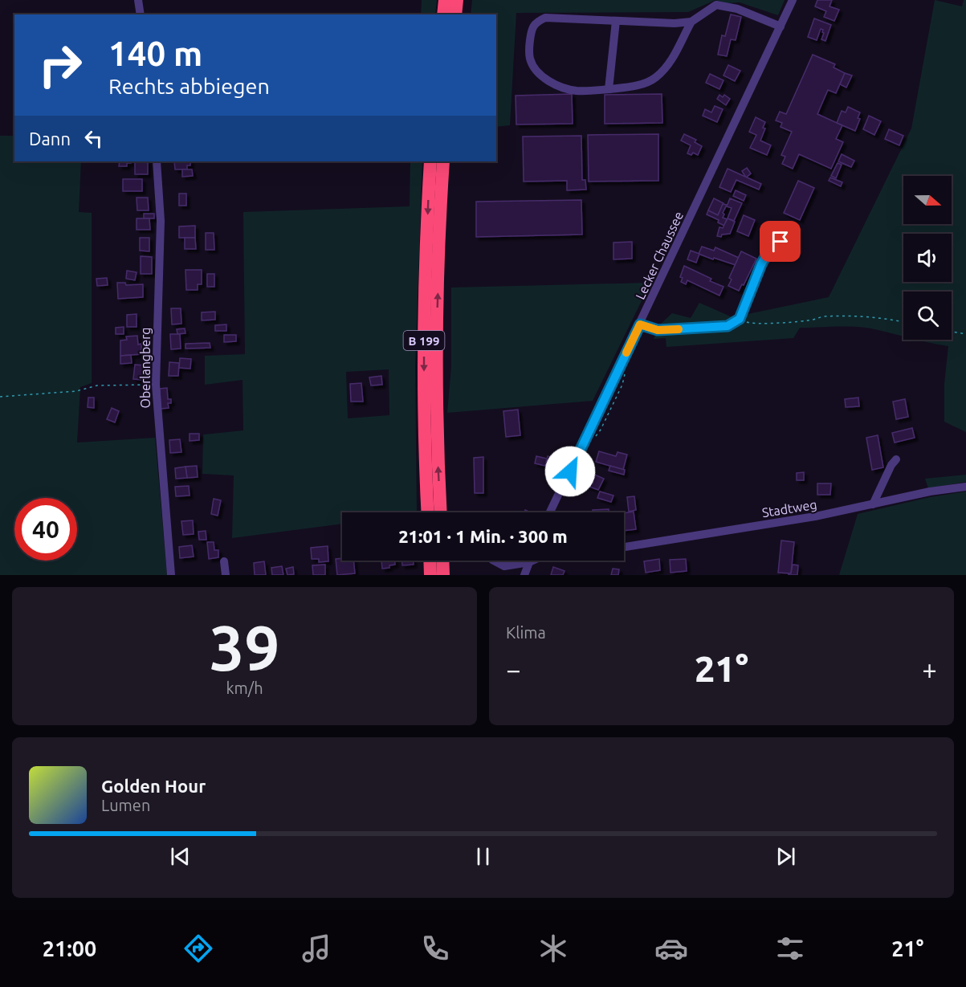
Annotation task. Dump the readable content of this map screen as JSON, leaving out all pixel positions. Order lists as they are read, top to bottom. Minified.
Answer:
{"streets":{"highway":["B 199"],"street":["Lecker Chaussee","Oberlangberg","Stadtweg"]},"north":"right","page":{"turn":["140 m","Rechts abbiegen"],"then":"Dann","limit":"40","trip":"21:01 · 1 Min. · 300 m","tile":[["39","km/h"],"Klima"],"heat":["−","21°","+"],"song":["Golden Hour","Lumen"],"tabs":["21:00","21°"]}}
